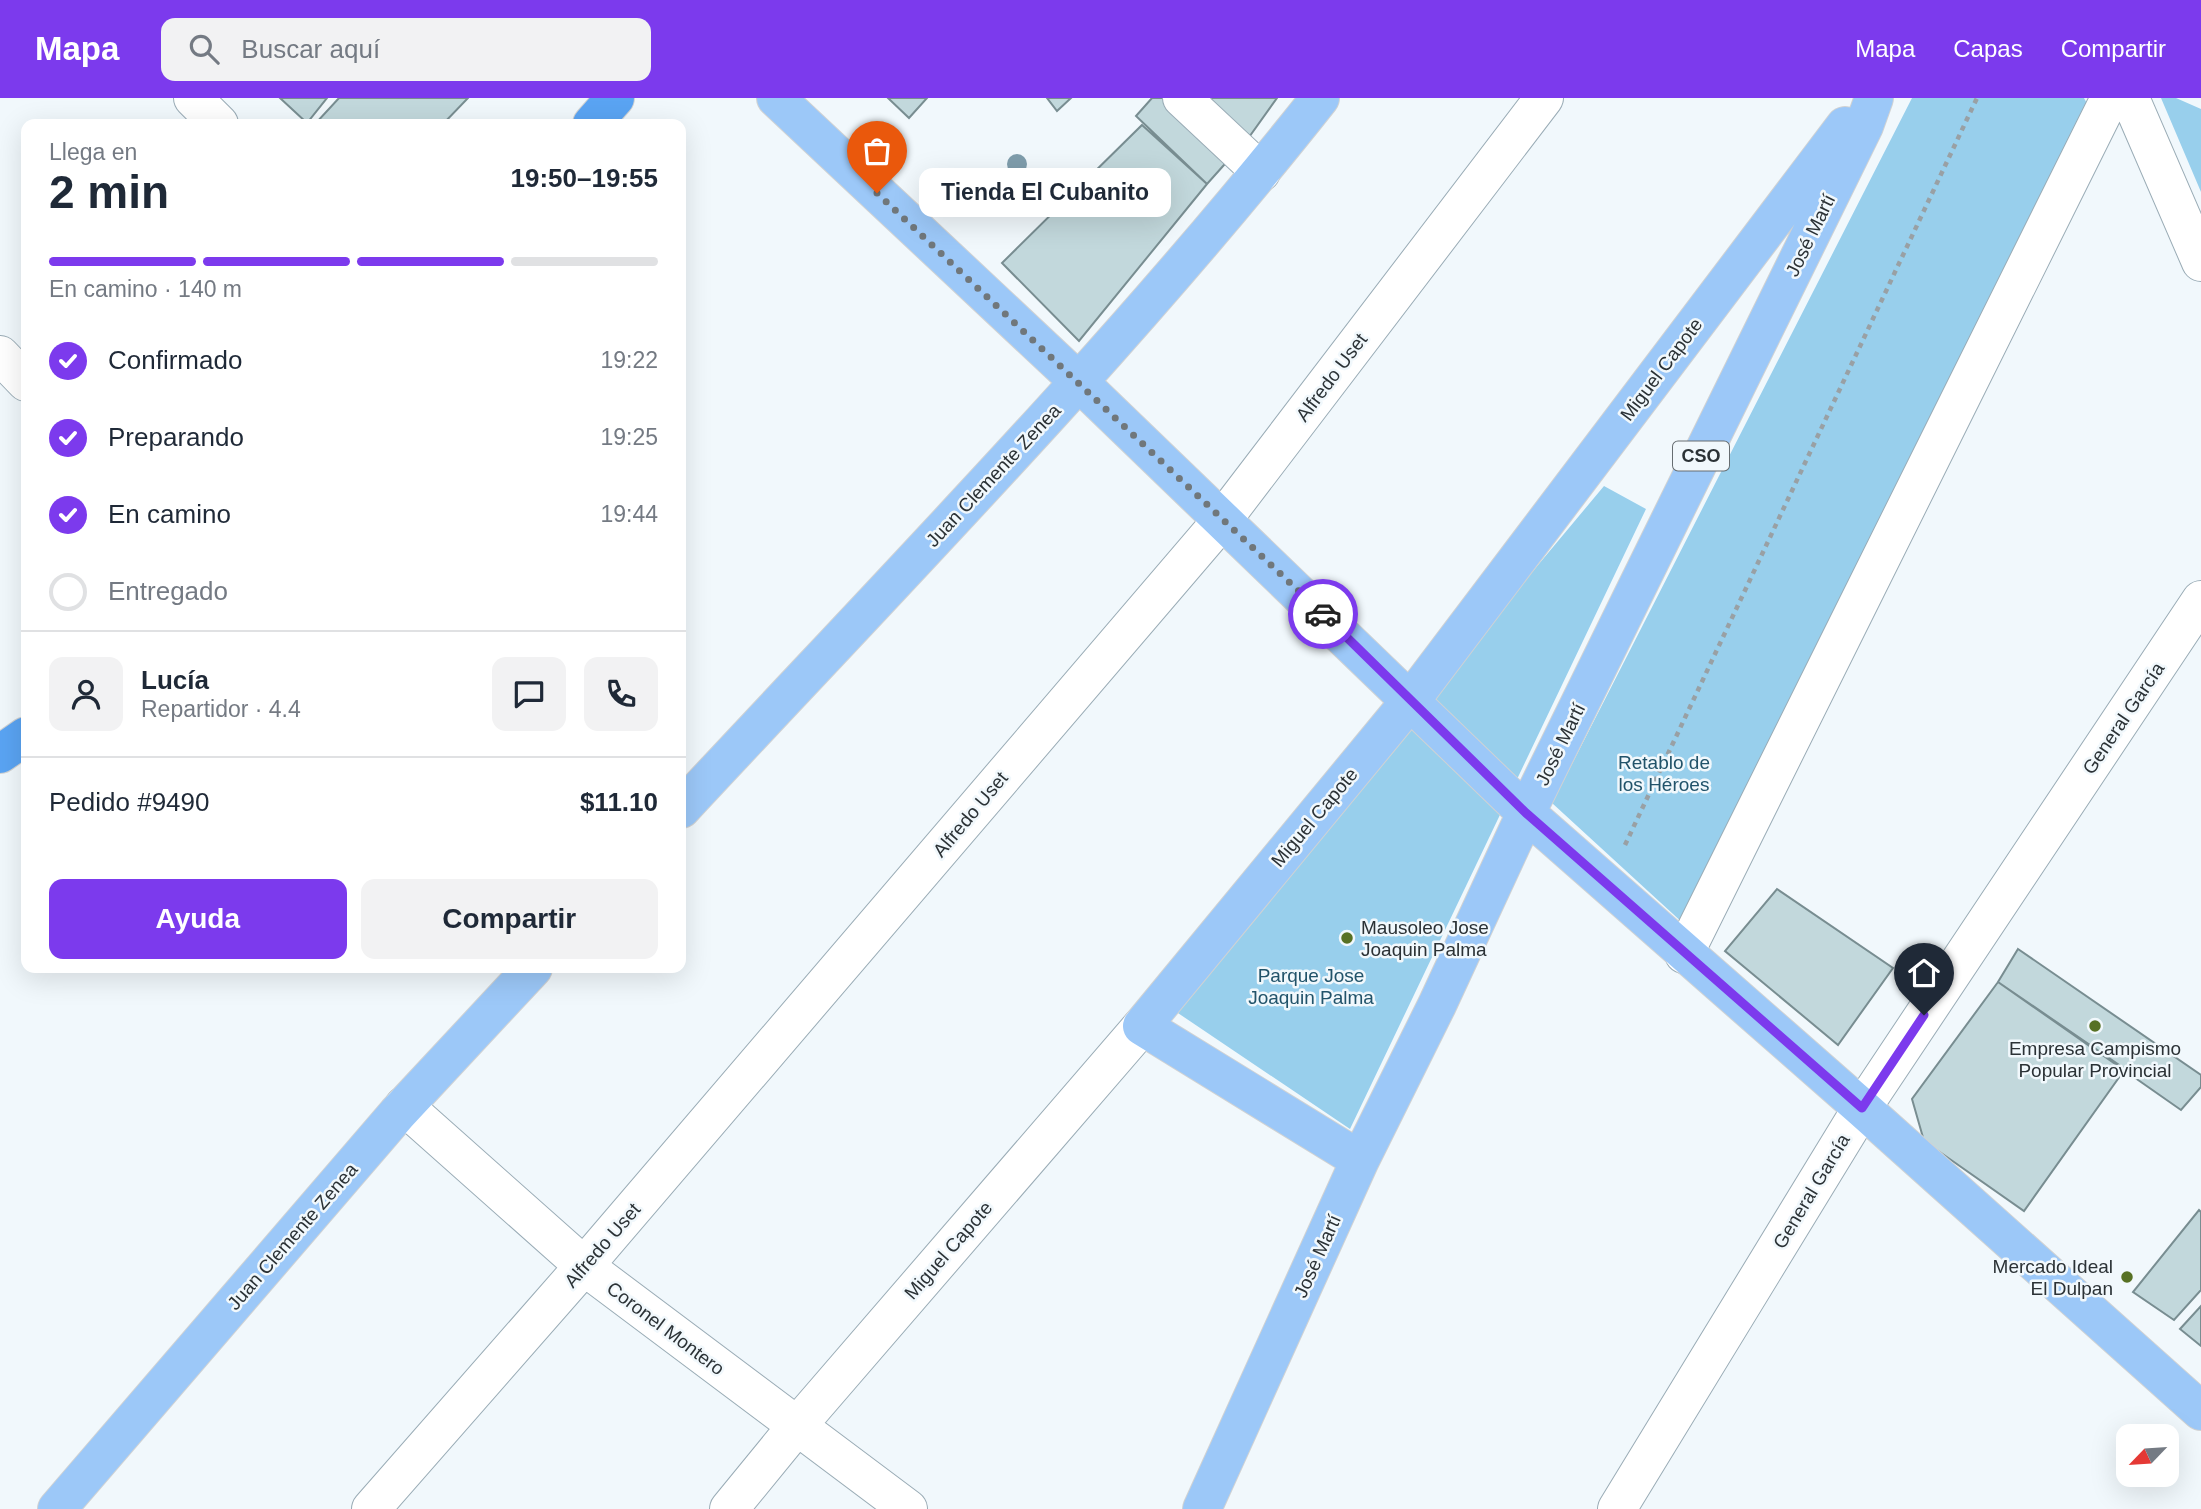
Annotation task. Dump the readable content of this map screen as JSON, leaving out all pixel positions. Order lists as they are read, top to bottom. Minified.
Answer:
{"streets":{"main road":["José Martí","Miguel Capote","CSO","Juan Clemente Zenea"],"street":["Alfredo Uset","General García","Coronel Montero"]},"crossings":[["Miguel Capote","Coronel Montero"],["Alfredo Uset","Coronel Montero"],["Juan Clemente Zenea","Coronel Montero"]],"parks":["Retablo de los Héroes","Parque Jose Joaquin Palma"],"places":["Tienda El Cubanito","Mausoleo Jose Joaquin Palma","Empresa Campismo Popular Provincial","Mercado Ideal El Dulpan"],"north":"bottom left","page":{"header":"Mapa","search":"Buscar aquí","nav":["Mapa","Capas","Compartir"],"heading":["2 min","Llega en","19:50–19:55"],"panel":["Lucía","Repartidor · 4.4","Pedido #9490","$11.10"],"bubble":"Tienda El Cubanito","bar":"En camino · 140 m","list":[["Confirmado","19:22"],["Preparando","19:25"],["En camino","19:44"],"Entregado"],"buttons":["Ayuda","Compartir"]}}
